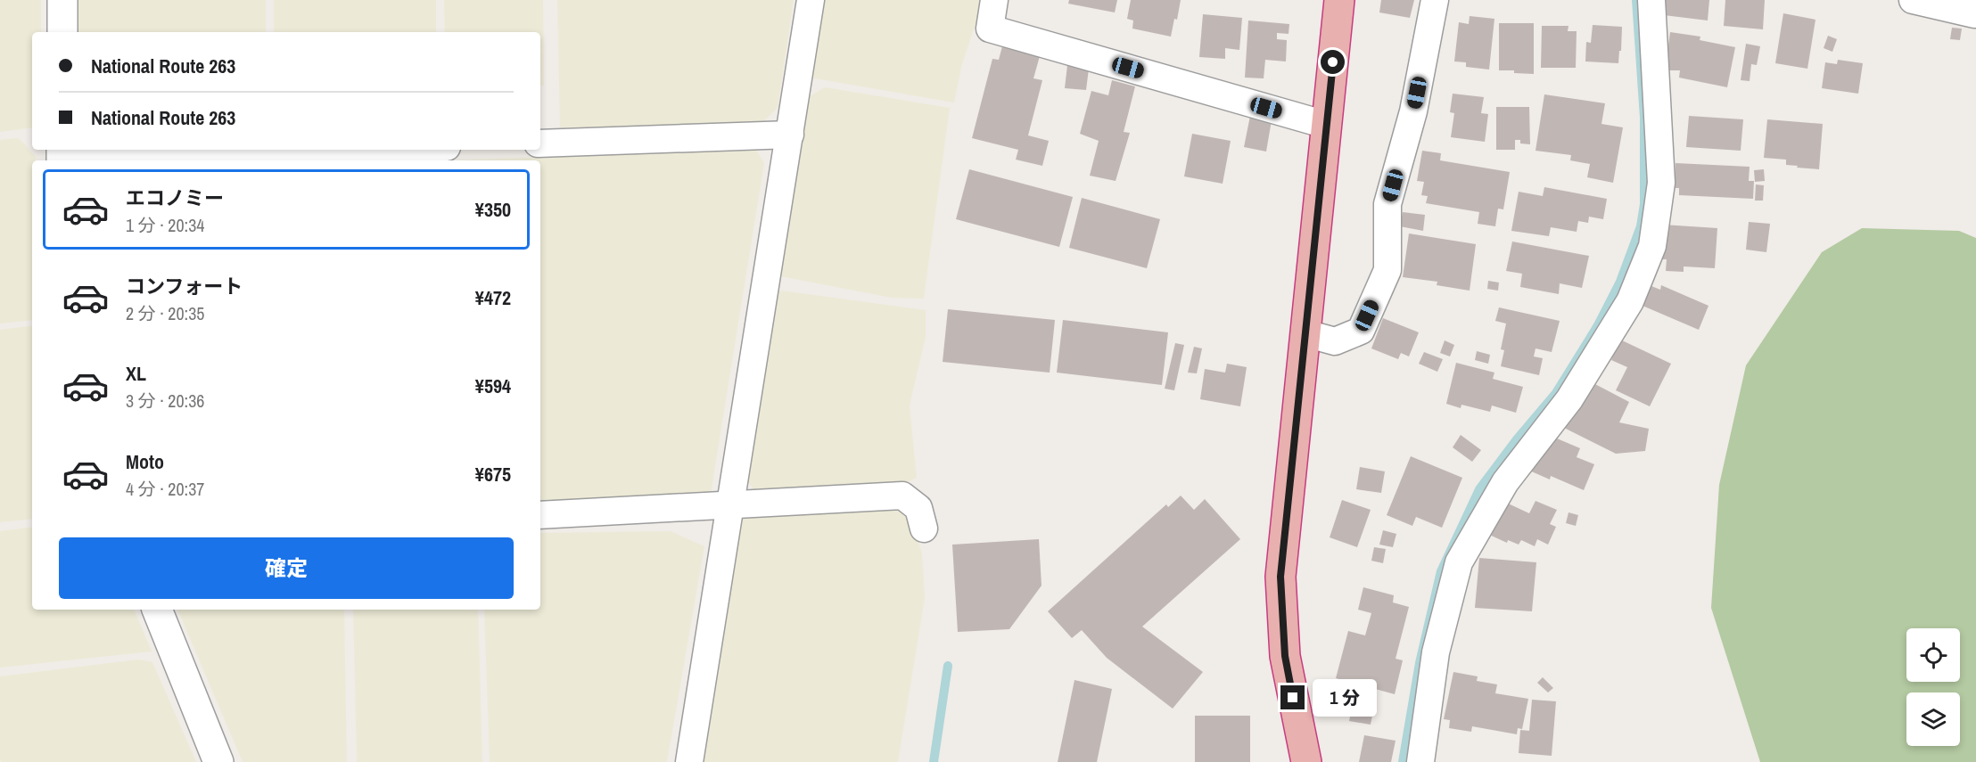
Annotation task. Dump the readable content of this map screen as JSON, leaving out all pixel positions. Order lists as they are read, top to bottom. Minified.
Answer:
{"page":{"banner":["National Route 263","National Route 263"],"list":[{"name":"エコノミー","note":"1 分 · 20:34","value":"¥350"},{"name":"コンフォート","note":"2 分 · 20:35","value":"¥472"},{"name":"XL","note":"3 分 · 20:36","value":"¥594"},{"name":"Moto","note":"4 分 · 20:37","value":"¥675"}],"buttons":"確定","bubble":"1 分"}}
